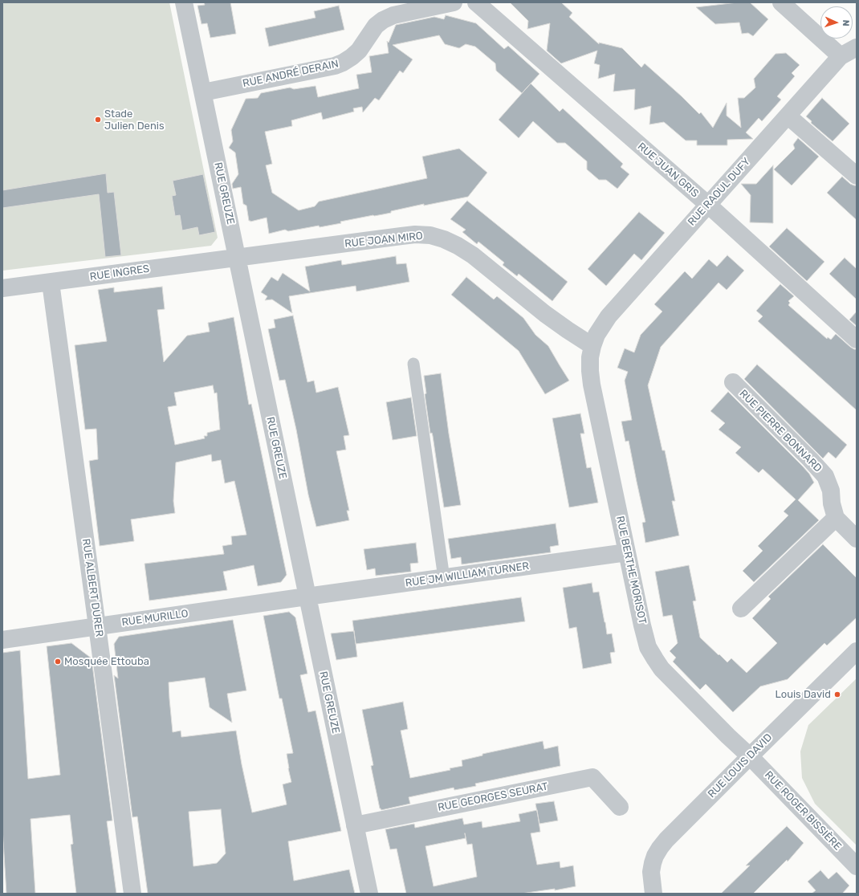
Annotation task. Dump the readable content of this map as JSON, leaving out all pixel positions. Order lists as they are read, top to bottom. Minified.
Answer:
{"streets":{"street":["RUE ANDRÉ DERAIN","RUE JUAN GRIS","RUE RAOUL DUFY","RUE GREUZE","RUE JOAN MIRO","RUE INGRES","RUE PIERRE BONNARD","RUE BERTHE MORISOT","RUE JM WILLIAM TURNER","RUE ALBERT DURER","RUE MURILLO","RUE LOUIS DAVID","RUE GEORGES SEURAT","RUE ROGER BISSIÈRE"]},"crossings":[["RUE ANDRÉ DERAIN","RUE GREUZE"],["RUE JUAN GRIS","RUE RAOUL DUFY"],["RUE RAOUL DUFY","RUE JOAN MIRO"],["RUE RAOUL DUFY","RUE BERTHE MORISOT"],["RUE GREUZE","RUE JOAN MIRO"],["RUE GREUZE","RUE INGRES"],["RUE GREUZE","RUE JM WILLIAM TURNER"],["RUE GREUZE","RUE MURILLO"],["RUE GREUZE","RUE GEORGES SEURAT"],["RUE JOAN MIRO","RUE INGRES"],["RUE JOAN MIRO","RUE BERTHE MORISOT"],["RUE INGRES","RUE ALBERT DURER"],["RUE BERTHE MORISOT","RUE JM WILLIAM TURNER"],["RUE BERTHE MORISOT","RUE LOUIS DAVID"],["RUE BERTHE MORISOT","RUE ROGER BISSIÈRE"],["RUE JM WILLIAM TURNER","RUE MURILLO"],["RUE ALBERT DURER","RUE MURILLO"],["RUE LOUIS DAVID","RUE ROGER BISSIÈRE"]],"places":["Stade Julien Denis","Mosquée Ettouba","Louis David"],"north":"right"}
